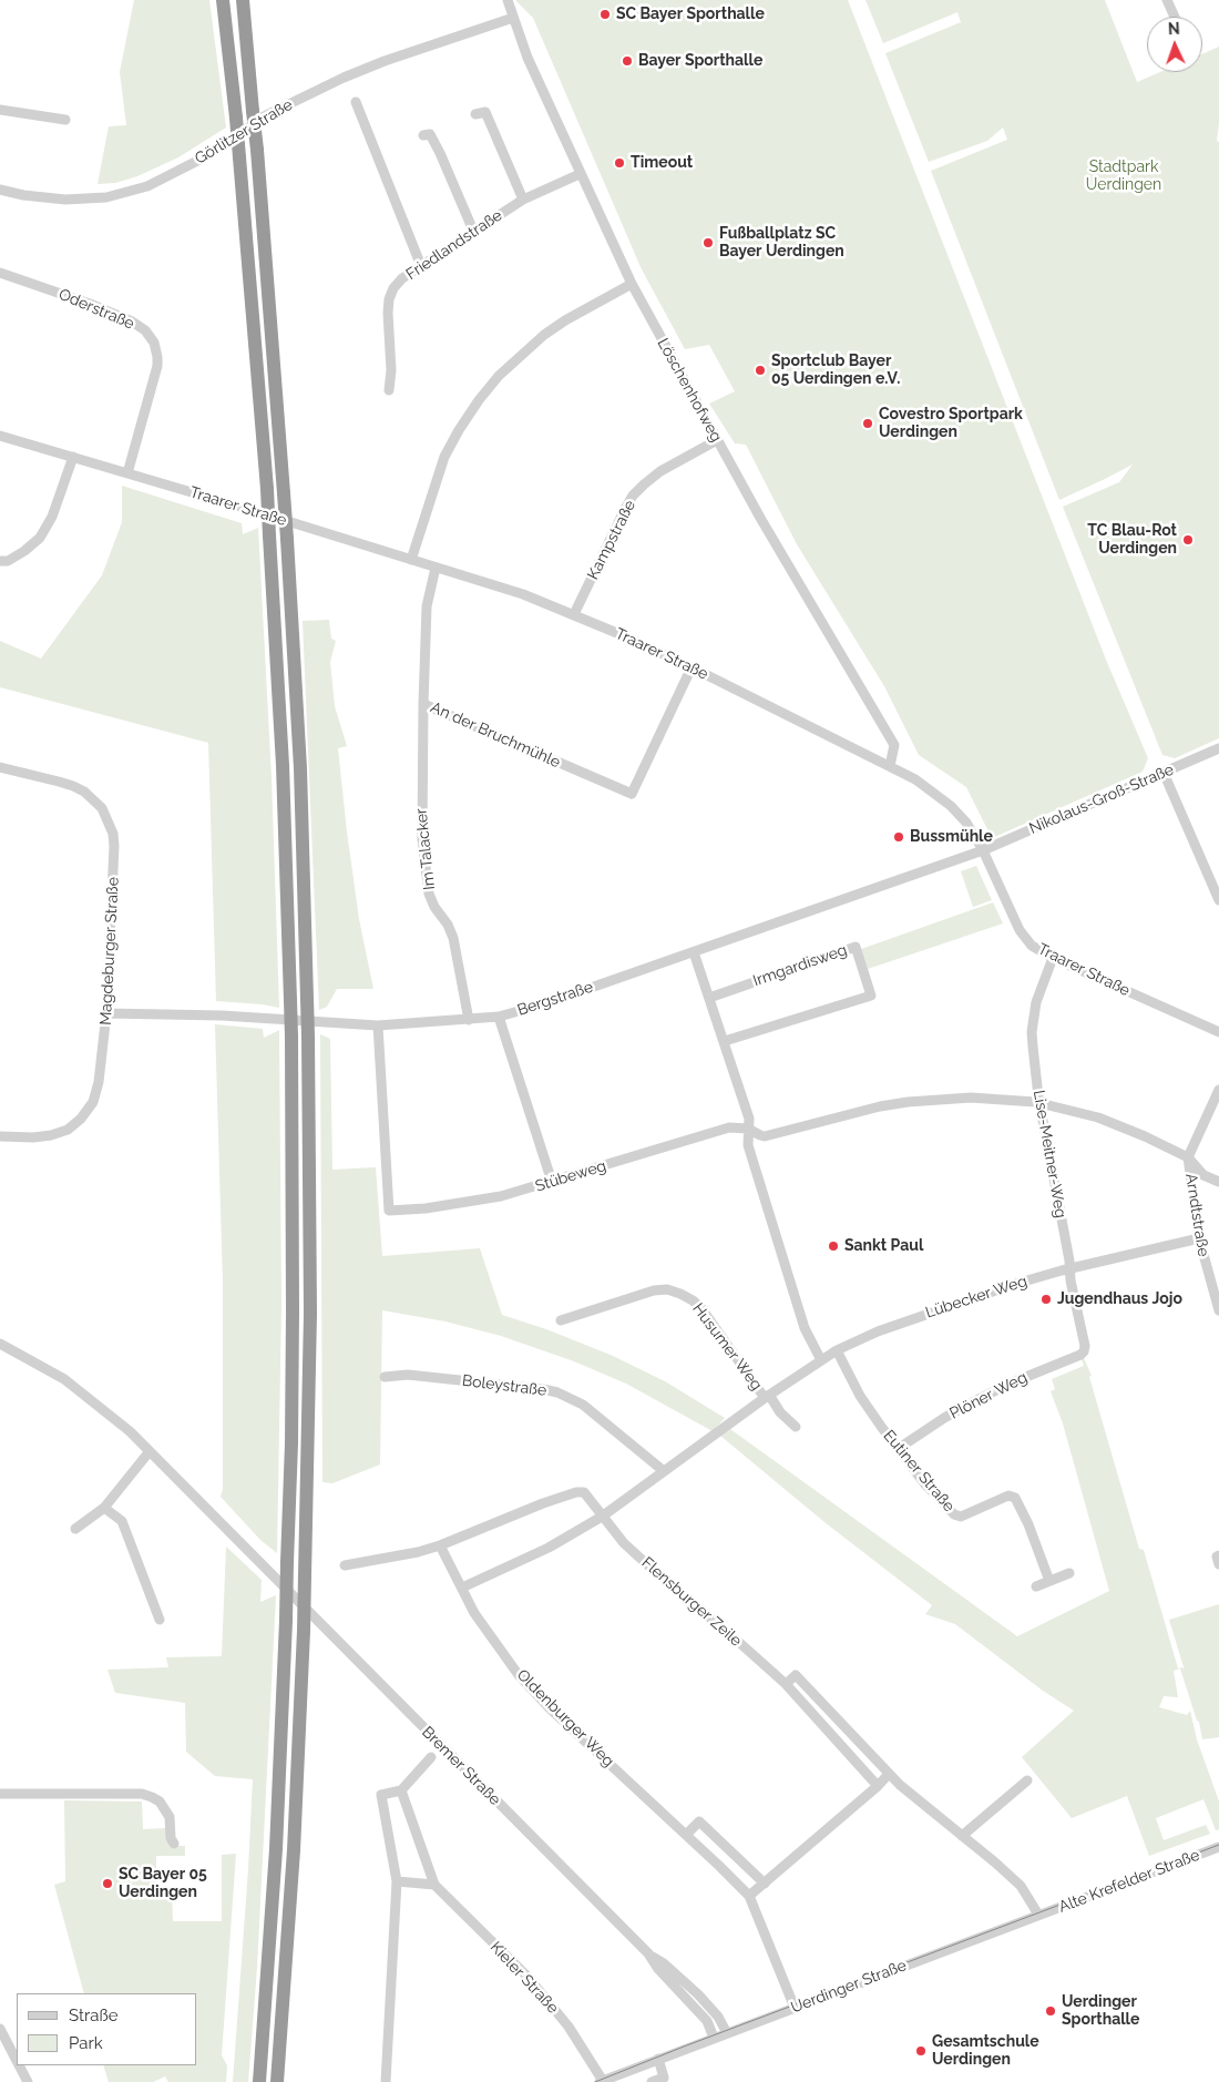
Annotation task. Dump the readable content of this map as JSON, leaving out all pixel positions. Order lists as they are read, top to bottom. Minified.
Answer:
{"streets":{"street":["Görlitzer Straße","Friedlandstraße","Oderstraße","Löschenhofweg","Traarer Straße","Kampstraße","An der Bruchmühle","Nikolaus-Groß-Straße","Im Talacker","Magdeburger Straße","Irmgardisweg","Bergstraße","Lise-Meitner-Weg","Stübeweg","Arndtstraße","Lübecker Weg","Husumer Weg","Boleystraße","Plöner Weg","Eutiner Straße","Flensburger Zeile","Oldenburger Weg","Bremer Straße","Alte Krefelder Straße","Kieler Straße","Uerdinger Straße"]},"crossings":[["Görlitzer Straße","Löschenhofweg"],["Friedlandstraße","Löschenhofweg"],["Oderstraße","Traarer Straße"],["Löschenhofweg","Traarer Straße"],["Löschenhofweg","Kampstraße"],["Traarer Straße","Kampstraße"],["Traarer Straße","An der Bruchmühle"],["Traarer Straße","Nikolaus-Groß-Straße"],["Traarer Straße","Bergstraße"],["Traarer Straße","Lise-Meitner-Weg"],["An der Bruchmühle","Im Talacker"],["Nikolaus-Groß-Straße","Bergstraße"],["Im Talacker","Bergstraße"],["Magdeburger Straße","Bergstraße"],["Bergstraße","Stübeweg"],["Lise-Meitner-Weg","Stübeweg"],["Lise-Meitner-Weg","Lübecker Weg"],["Lise-Meitner-Weg","Plöner Weg"],["Stübeweg","Arndtstraße"],["Arndtstraße","Lübecker Weg"],["Lübecker Weg","Husumer Weg"],["Lübecker Weg","Boleystraße"],["Lübecker Weg","Eutiner Straße"],["Lübecker Weg","Flensburger Zeile"],["Lübecker Weg","Oldenburger Weg"],["Plöner Weg","Eutiner Straße"],["Oldenburger Weg","Uerdinger Straße"],["Bremer Straße","Uerdinger Straße"],["Alte Krefelder Straße","Uerdinger Straße"],["Kieler Straße","Uerdinger Straße"]],"parks":["Stadtpark Uerdingen"],"places":["SC Bayer Sporthalle","Bayer Sporthalle","Timeout","Fußballplatz SC Bayer Uerdingen","Sportclub Bayer 05 Uerdingen e.V.","Covestro Sportpark Uerdingen","TC Blau-Rot Uerdingen","Bussmühle","Sankt Paul","Jugendhaus Jojo","SC Bayer 05 Uerdingen","Uerdinger Sporthalle","Gesamtschule Uerdingen"],"legend":["Straße","Park"],"north":"top"}
